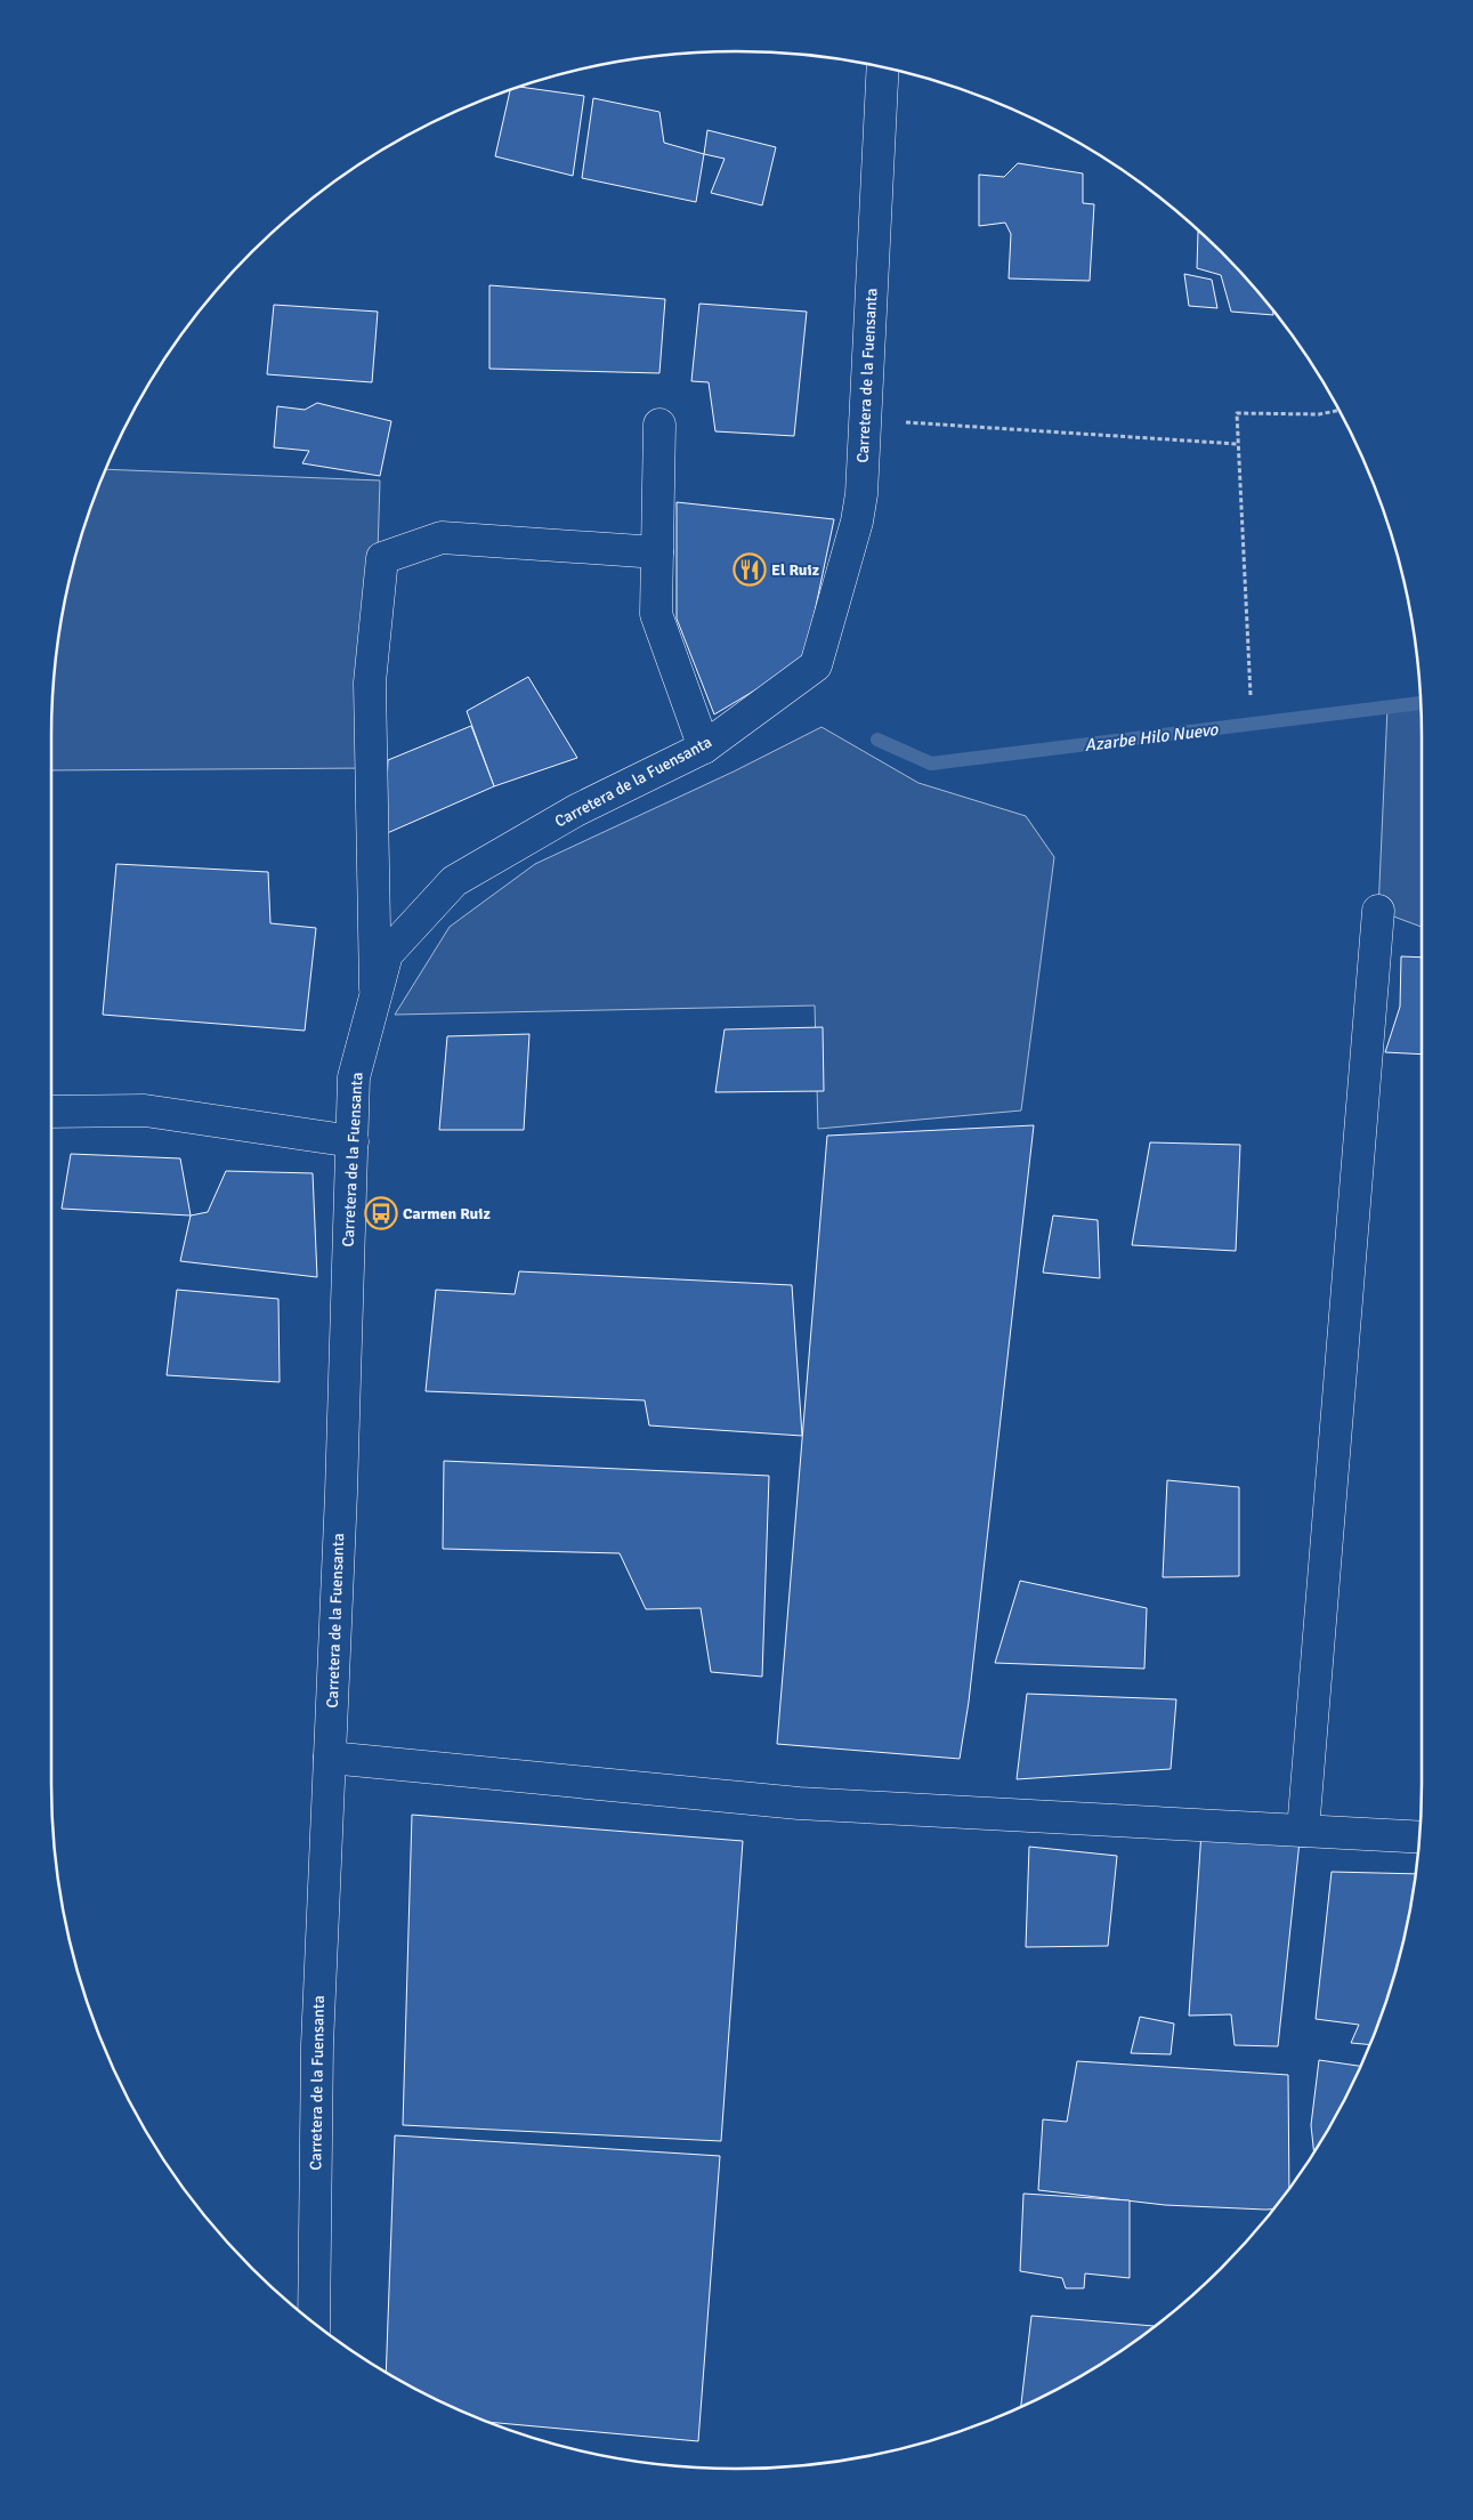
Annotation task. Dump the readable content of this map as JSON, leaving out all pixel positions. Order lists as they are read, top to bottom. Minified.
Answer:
{"streets":{"street":["Carretera de la Fuensanta"]},"water":["Azarbe Hilo Nuevo"],"places":{"restaurant":["El Ruiz"],"bus stop":["Carmen Ruiz"]}}
